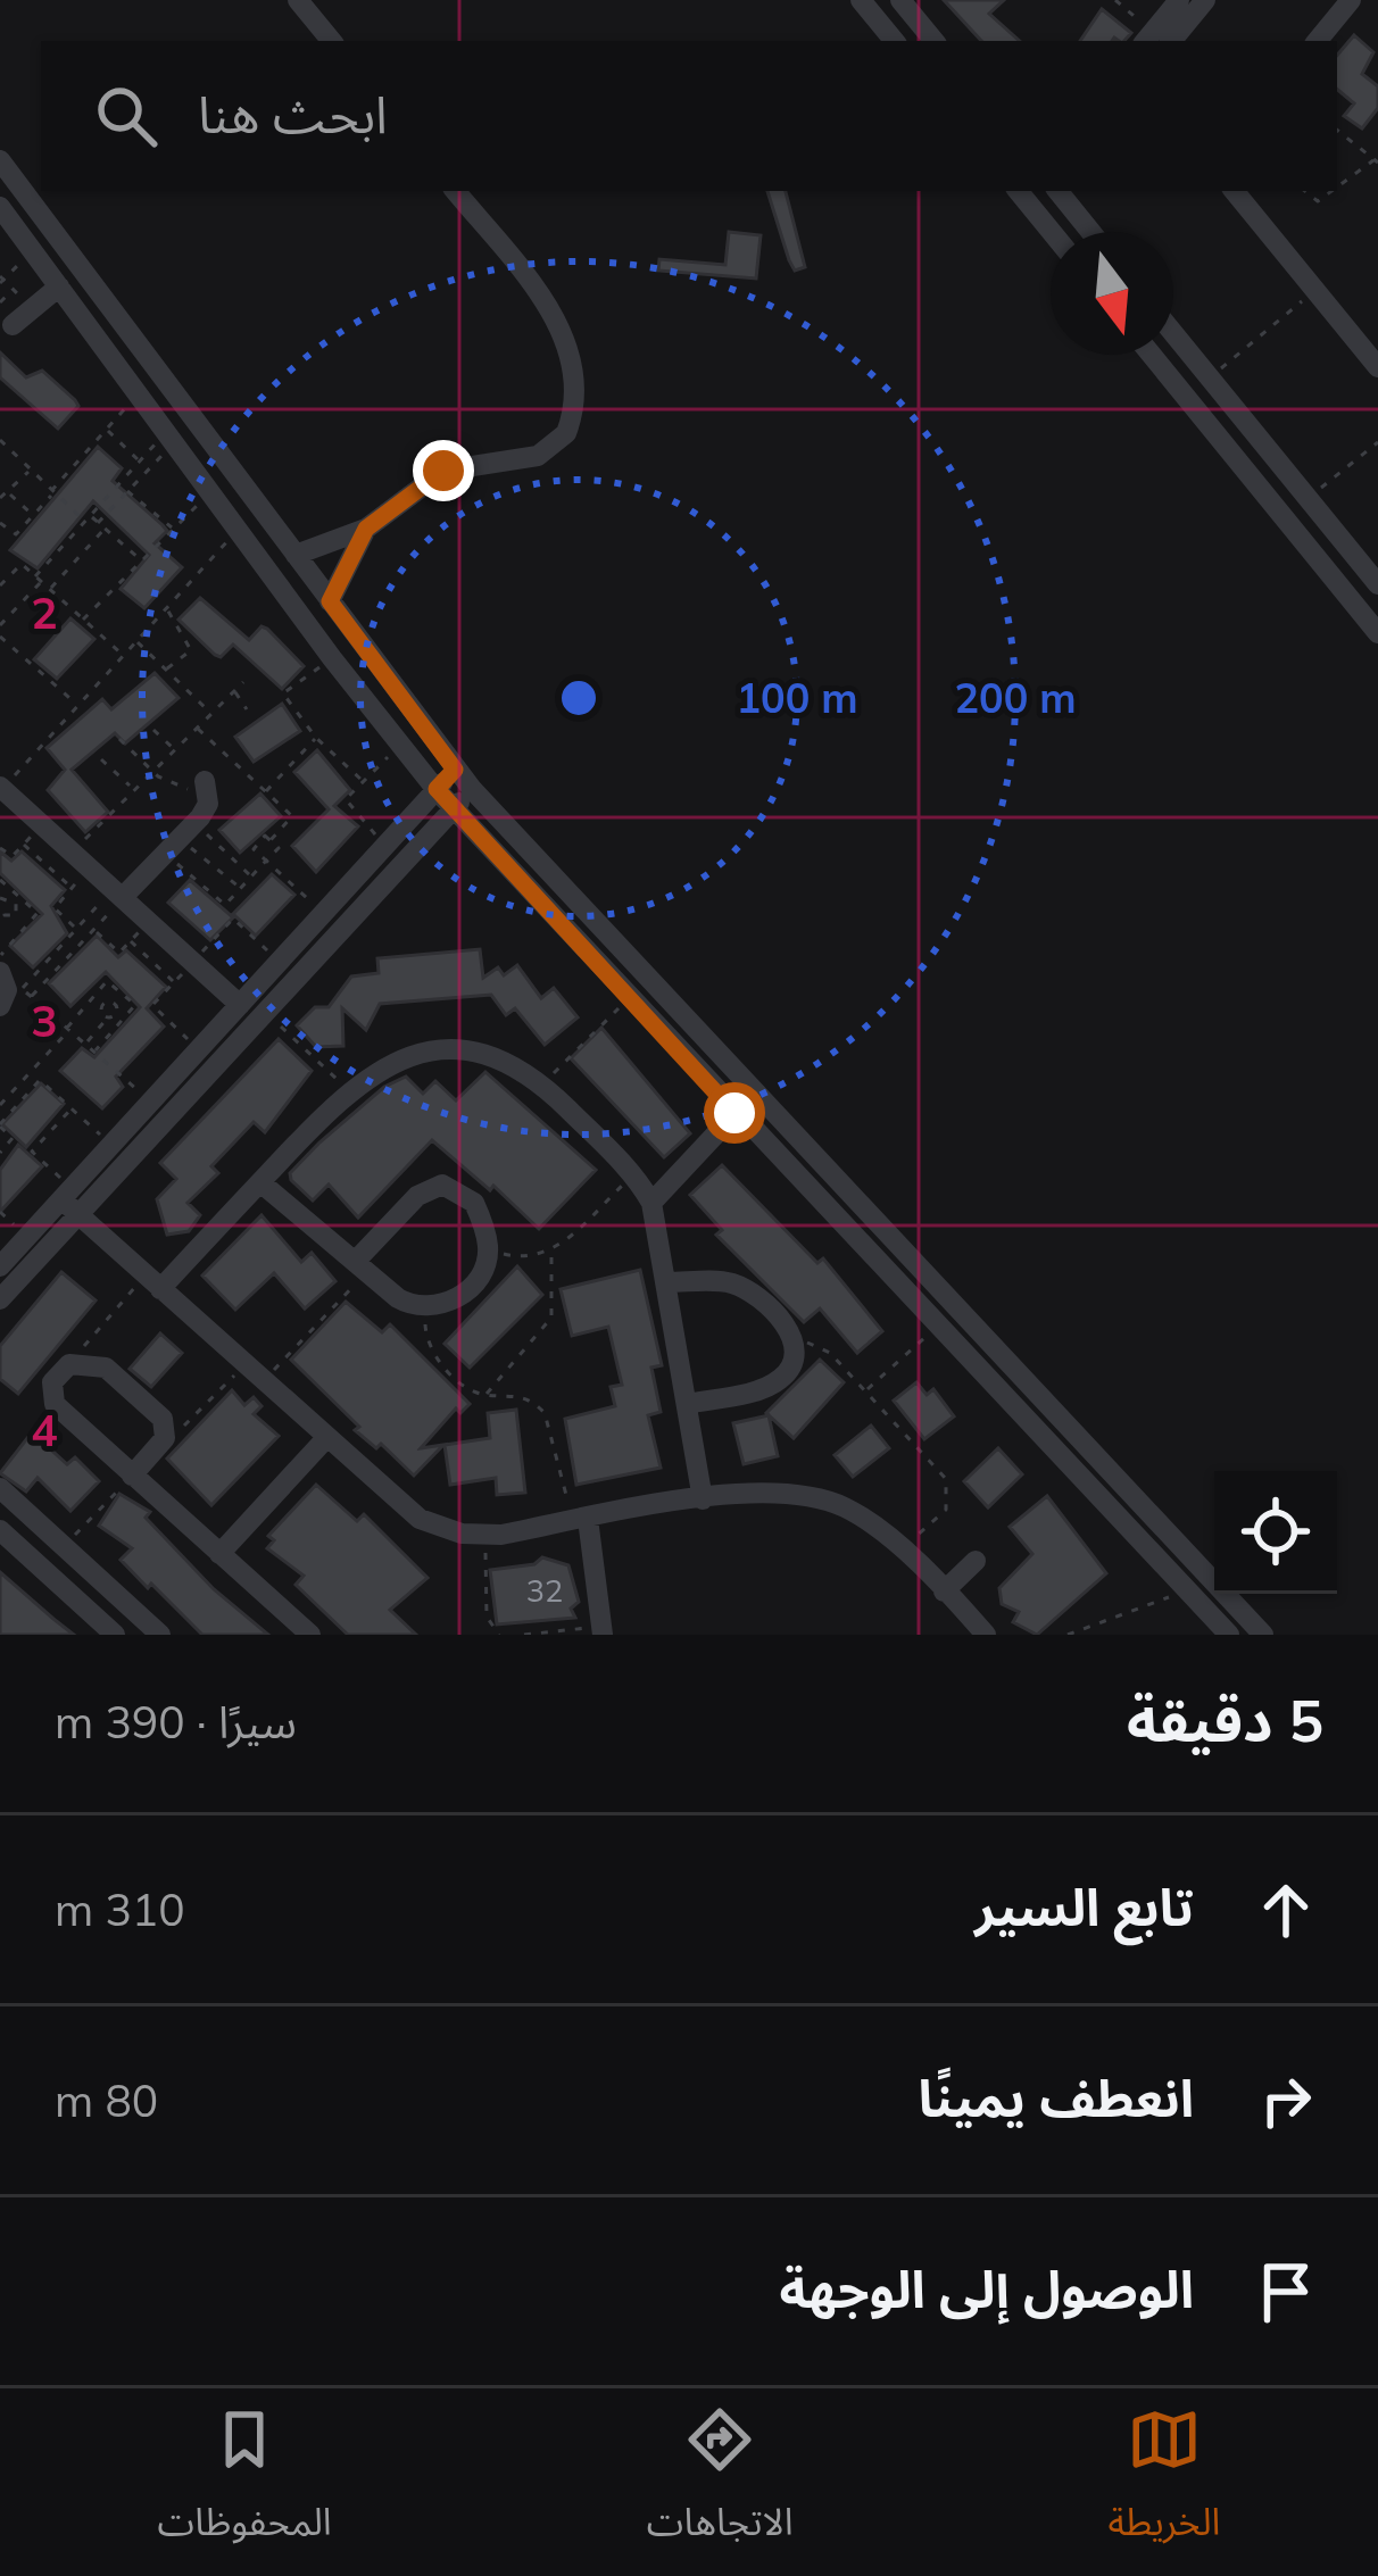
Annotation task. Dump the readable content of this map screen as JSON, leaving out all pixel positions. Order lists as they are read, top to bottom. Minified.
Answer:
{"house_numbers":["32"],"north":"bottom","page":{"search":"ابحث هنا","heading":["5 دقيقة","سيرًا · 390 m"],"list":[["تابع السير","310 m"],["انعطف يمينًا","80 m"],"الوصول إلى الوجهة"],"nav":["الخريطة","الاتجاهات","المحفوظات"]},"grid":{"rows":["2","3","4"]},"rings":["100 m","200 m"]}
